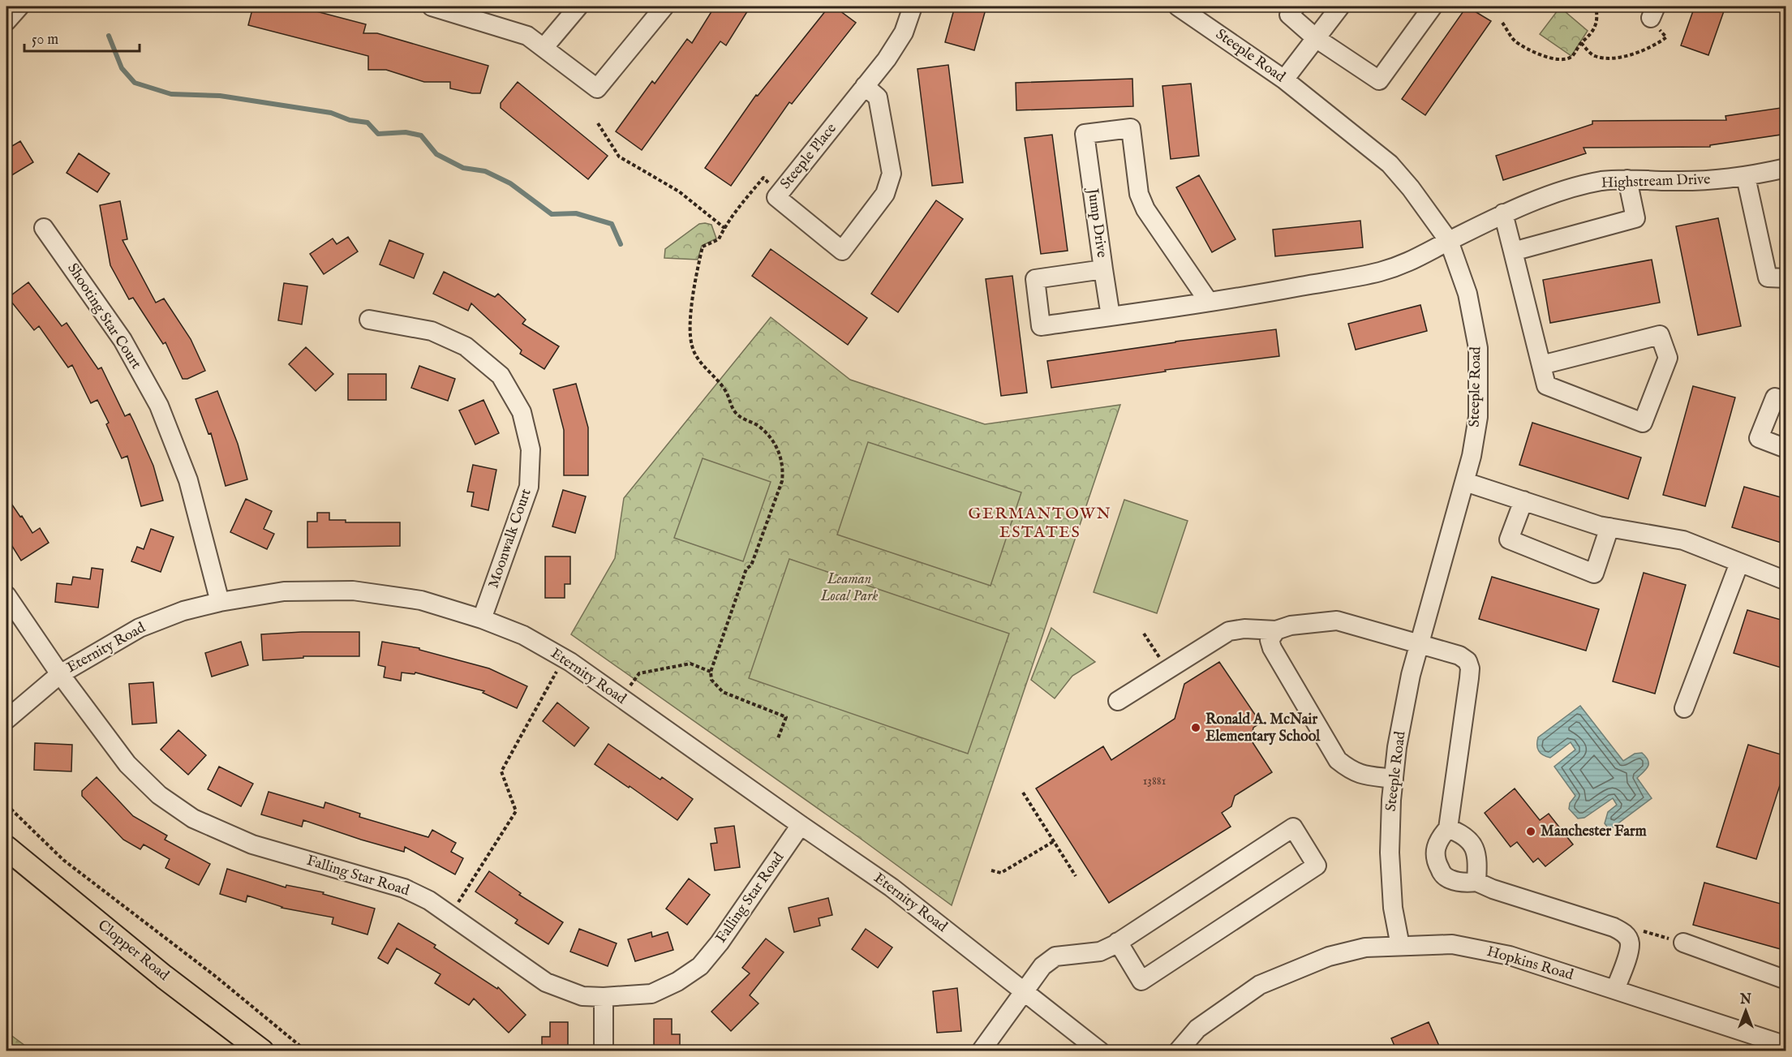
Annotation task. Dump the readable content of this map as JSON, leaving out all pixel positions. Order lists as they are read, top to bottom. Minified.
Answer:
{"streets":{"main road":["Clopper Road"],"street":["Steeple Road","Steeple Place","Highstream Drive","Jump Drive","Shooting Star Court","Moonwalk Court","Eternity Road","Falling Star Road","Hopkins Road"]},"crossings":[["Steeple Road","Highstream Drive"],["Steeple Road","Jump Drive"],["Steeple Road","Hopkins Road"],["Highstream Drive","Jump Drive"],["Shooting Star Court","Eternity Road"],["Moonwalk Court","Eternity Road"],["Eternity Road","Falling Star Road"]],"districts":["GERMANTOWN ESTATES"],"parks":["Leaman Local Park"],"places":["Ronald A. McNair Elementary School","Manchester Farm"],"house_numbers":["13881"],"scale_bar":"50 m","north":"top"}
